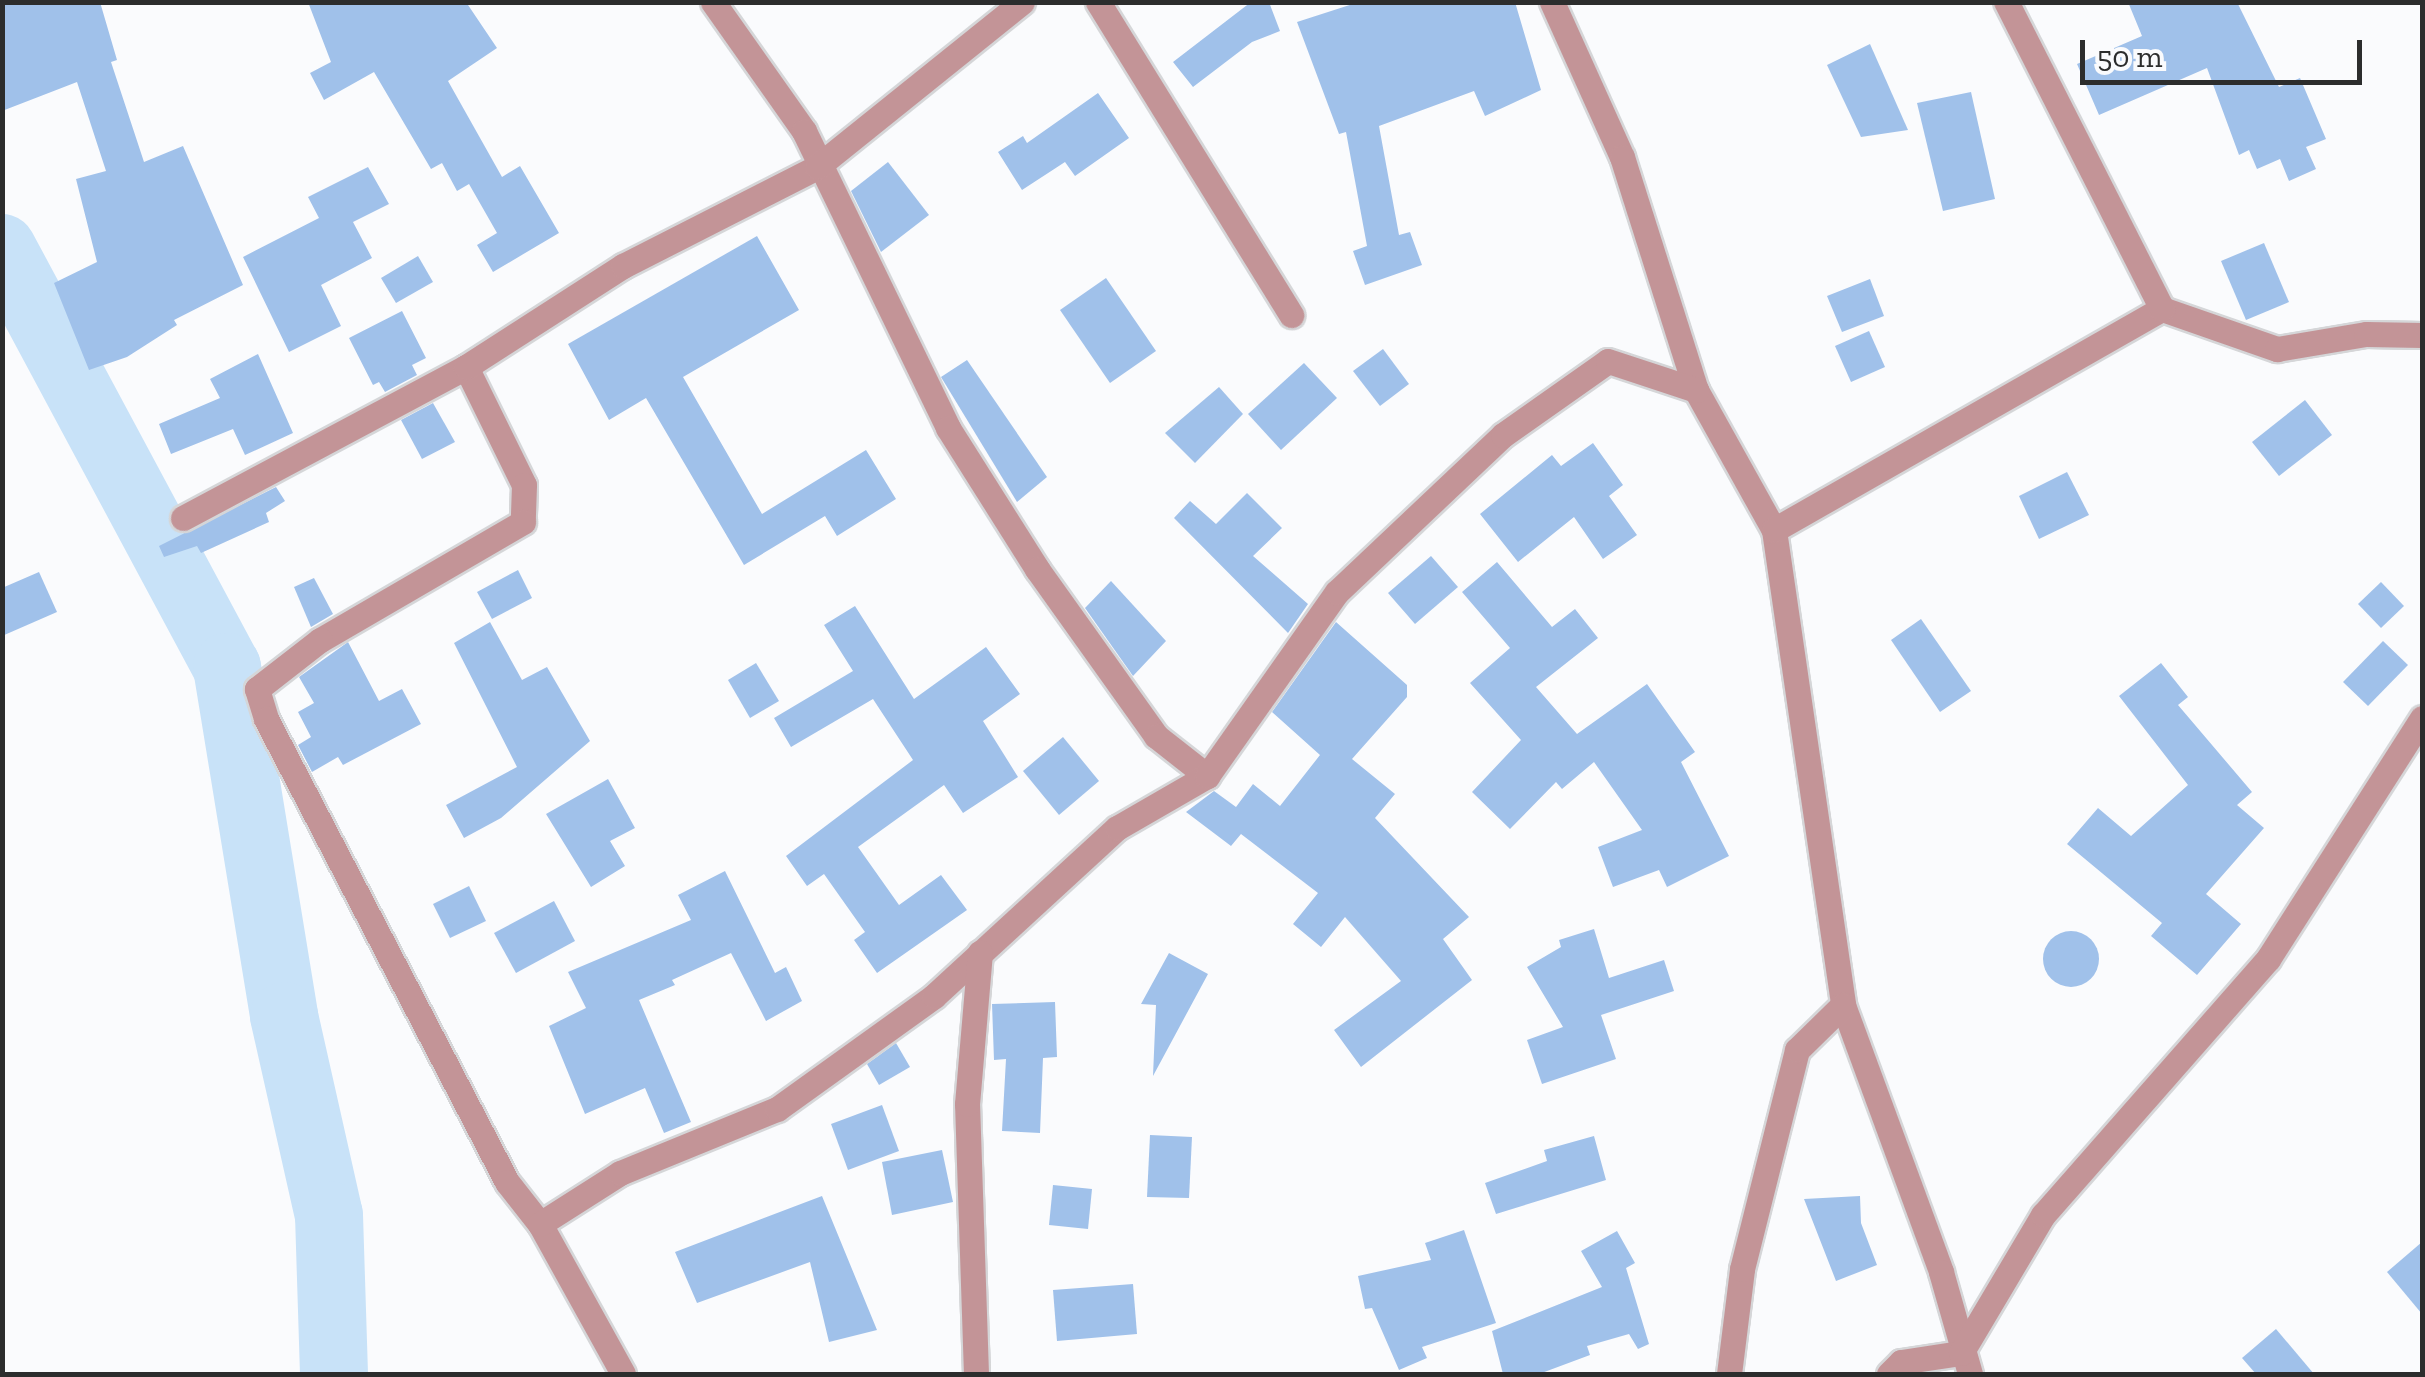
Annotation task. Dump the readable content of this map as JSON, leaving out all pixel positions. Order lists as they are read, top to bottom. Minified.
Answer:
{"scale_bar":"50 m"}
